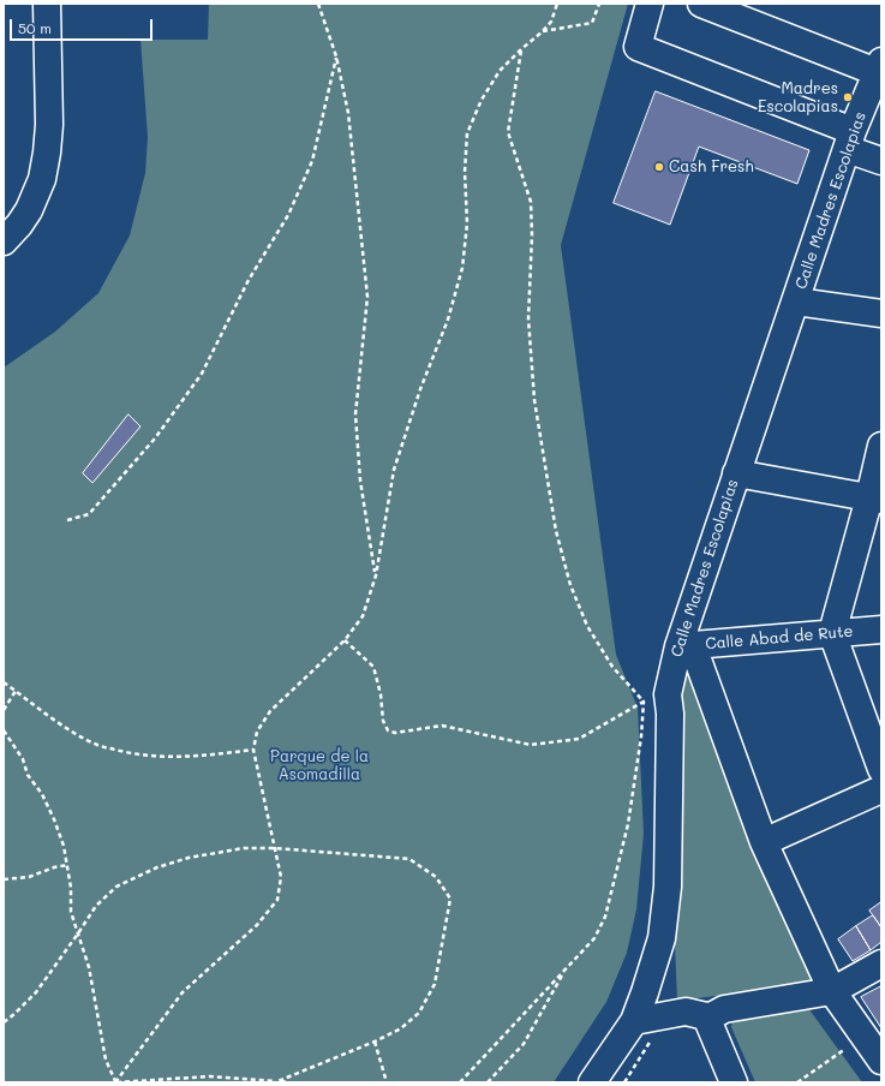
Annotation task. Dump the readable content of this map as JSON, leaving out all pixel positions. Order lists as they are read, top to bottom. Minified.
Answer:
{"streets":{"street":["Calle Madres Escolapias","Calle Abad de Rute"]},"crossings":[["Calle Madres Escolapias","Calle Abad de Rute"]],"parks":["Parque de la Asomadilla"],"places":["Madres Escolapias","Cash Fresh"],"scale_bar":"50 m"}
